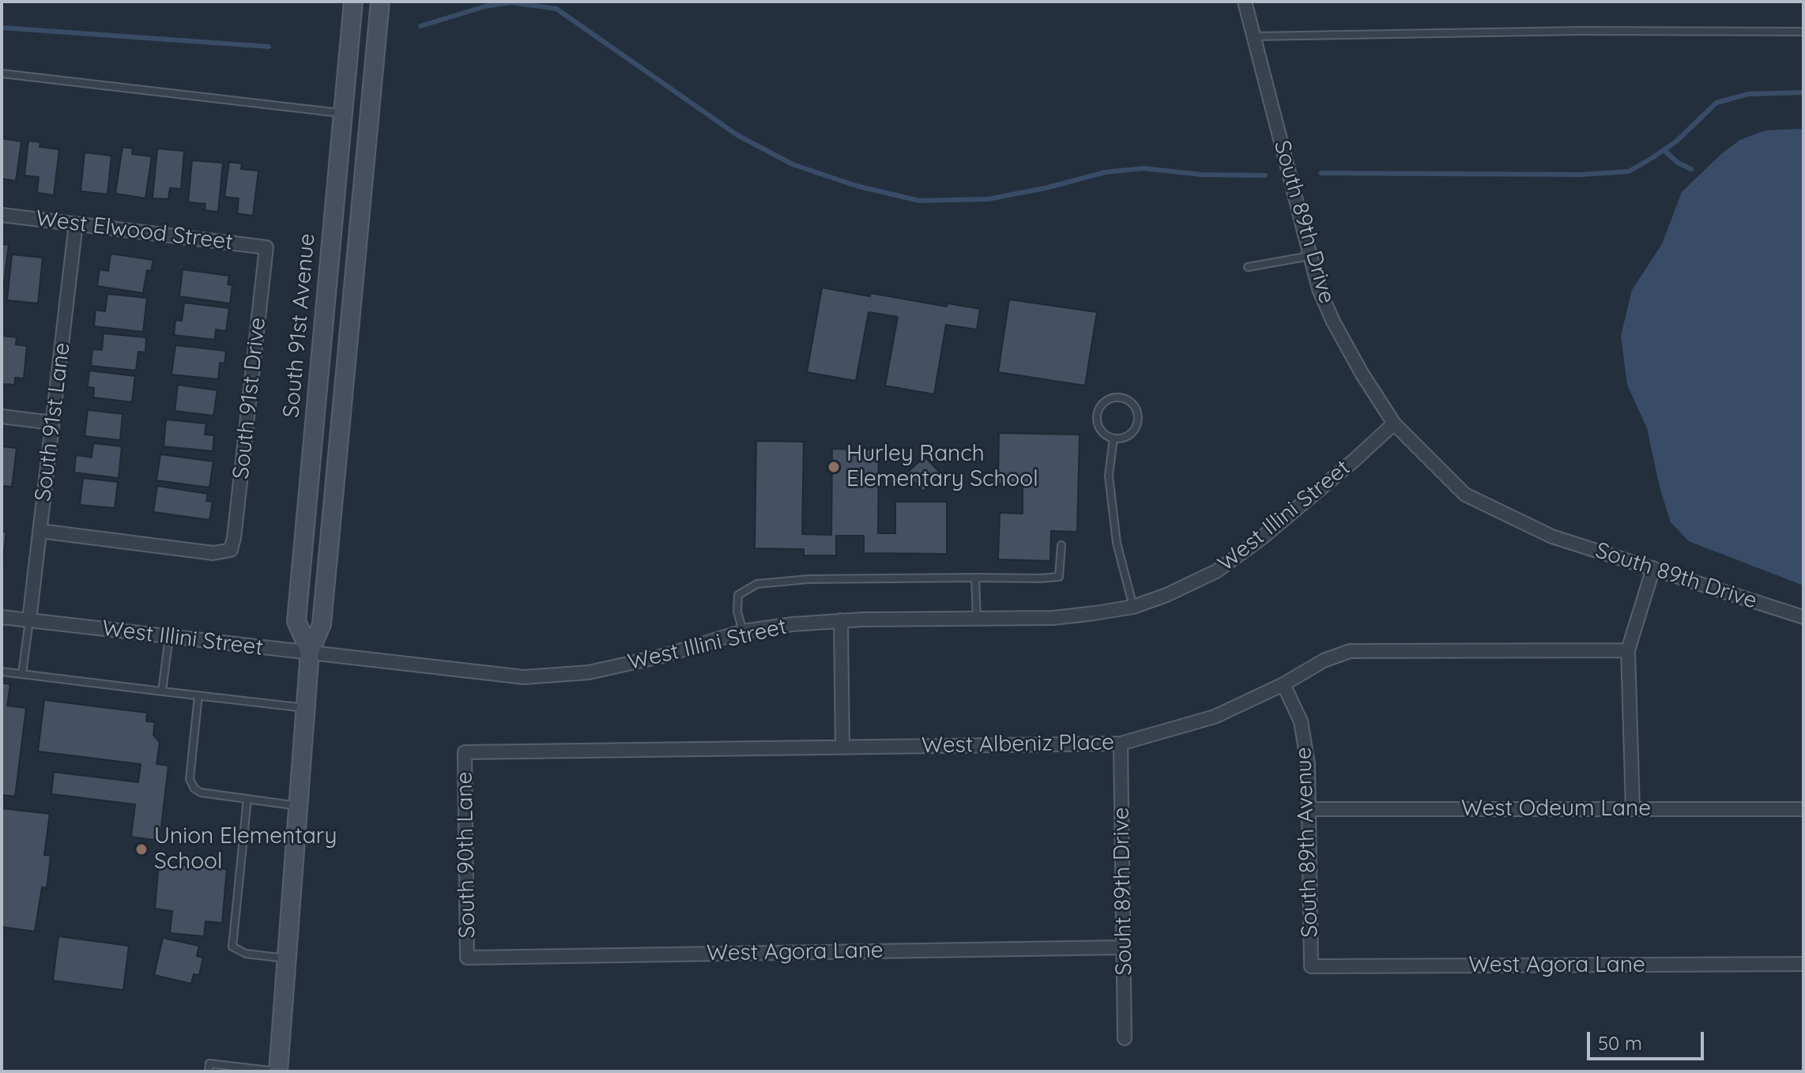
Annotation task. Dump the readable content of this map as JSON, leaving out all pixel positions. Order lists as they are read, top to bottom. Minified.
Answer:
{"streets":{"main road":["South 91st Avenue"],"street":["South 89th Drive","West Elwood Street","South 91st Drive","South 91st Lane","West Illini Street","West Albeniz Place","West Odeum Lane","South 89th Avenue","South 90th Lane","Souht 89th Drive","West Agora Lane"]},"crossings":[["South 89th Drive","West Illini Street"],["West Elwood Street","South 91st Drive"],["West Elwood Street","South 91st Lane"],["South 91st Avenue","West Illini Street"],["South 91st Drive","South 91st Lane"],["South 91st Lane","West Illini Street"],["West Albeniz Place","South 89th Avenue"],["West Albeniz Place","South 90th Lane"],["West Albeniz Place","Souht 89th Drive"],["West Odeum Lane","South 89th Avenue"],["South 89th Avenue","West Agora Lane"],["South 90th Lane","West Agora Lane"],["Souht 89th Drive","West Agora Lane"]],"places":["Hurley Ranch Elementary School","Union Elementary School"],"scale_bar":"50 m"}
